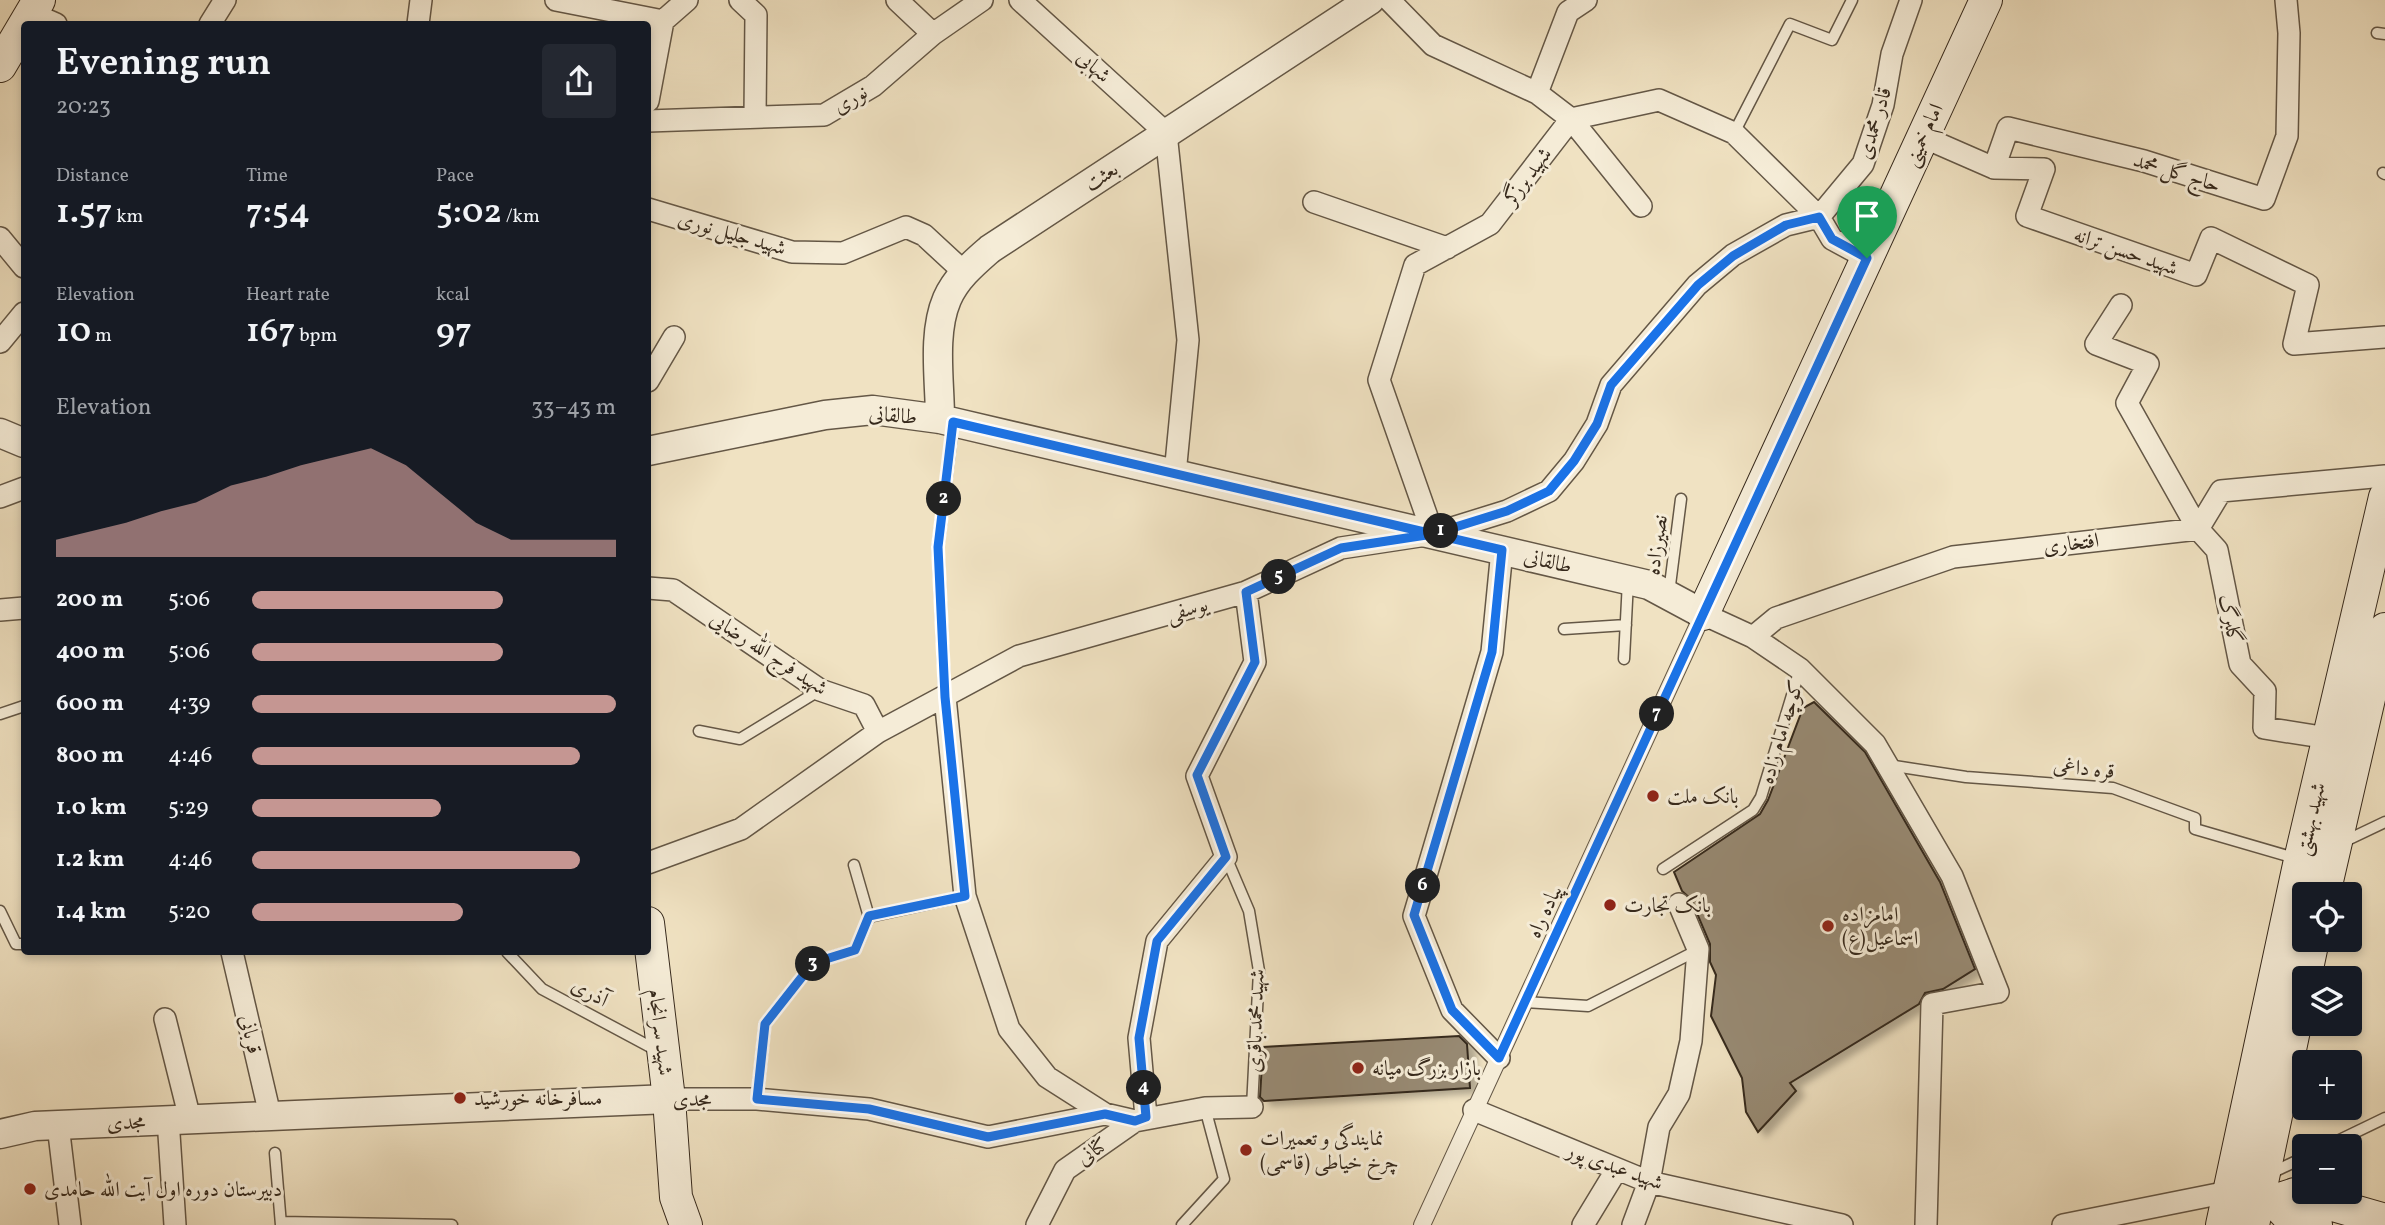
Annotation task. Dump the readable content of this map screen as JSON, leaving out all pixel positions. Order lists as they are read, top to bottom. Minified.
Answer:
{"streets":{"main road":["امام خمینی","شهید بهشتی","شهید سرانجام"],"street":["شهابی","نوری","قادر محمدی","حاج گل محمد","بعثت","شهید برزگر","شهید جلیل نوری","شهید حسن ترانه","طالقانی","افتخاری","یوسفی","گلبرگ","شهید فرج الله رضایی","پیاده راه","شهید محمد باقری","قربانی","مجدی","کتانی","شهید عبدی پور"],"lane":["نصیرزاده","کوچه امام زاده","قره داغی","آذری"]},"crossings":[["شهابی","بعثت"],["امام خمینی","طالقانی"],["امام خمینی","پیاده راه"],["حاج گل محمد","شهید حسن ترانه"],["بعثت","شهید جلیل نوری"],["بعثت","طالقانی"],["شهید برزگر","طالقانی"],["شهید برزگر","یوسفی"],["طالقانی","نصیرزاده"],["طالقانی","یوسفی"],["طالقانی","پیاده راه"],["افتخاری","گلبرگ"],["یوسفی","شهید فرج الله رضایی"],["یوسفی","شهید محمد باقری"],["گلبرگ","شهید بهشتی"],["قره داغی","شهید بهشتی"],["پیاده راه","شهید عبدی پور"],["آذری","شهید سرانجام"],["شهید محمد باقری","مجدی"],["شهید سرانجام","مجدی"],["قربانی","مجدی"],["مجدی","کتانی"]],"places":["بانک ملت","بانک تجارت","امامزاده اسماعیل(ع)","بازار بزرگ میانه","مسافرخانه خورشید","نمایندگی و تعمیرات چرخ خیاطی (قاسمی)","دبیرستان دوره اول آیت الله حامدی"],"page":{"heading":["Evening run","20:23"],"stats":[["Distance","1.57 km"],["Time","7:54"],["Pace","5:02 /km"],["Elevation","10 m"],["Heart rate","167 bpm"],["kcal","97"]],"chart":["Elevation","33–43 m"],"pins":["2","1","5","7","6","3","4"],"list":[{"name":"200 m","note":"5:06"},{"name":"400 m","note":"5:06"},{"name":"600 m","note":"4:39"},{"name":"800 m","note":"4:46"},{"name":"1.0 km","note":"5:29"},{"name":"1.2 km","note":"4:46"},{"name":"1.4 km","note":"5:20"}],"map_buttons":["+","−"]}}
